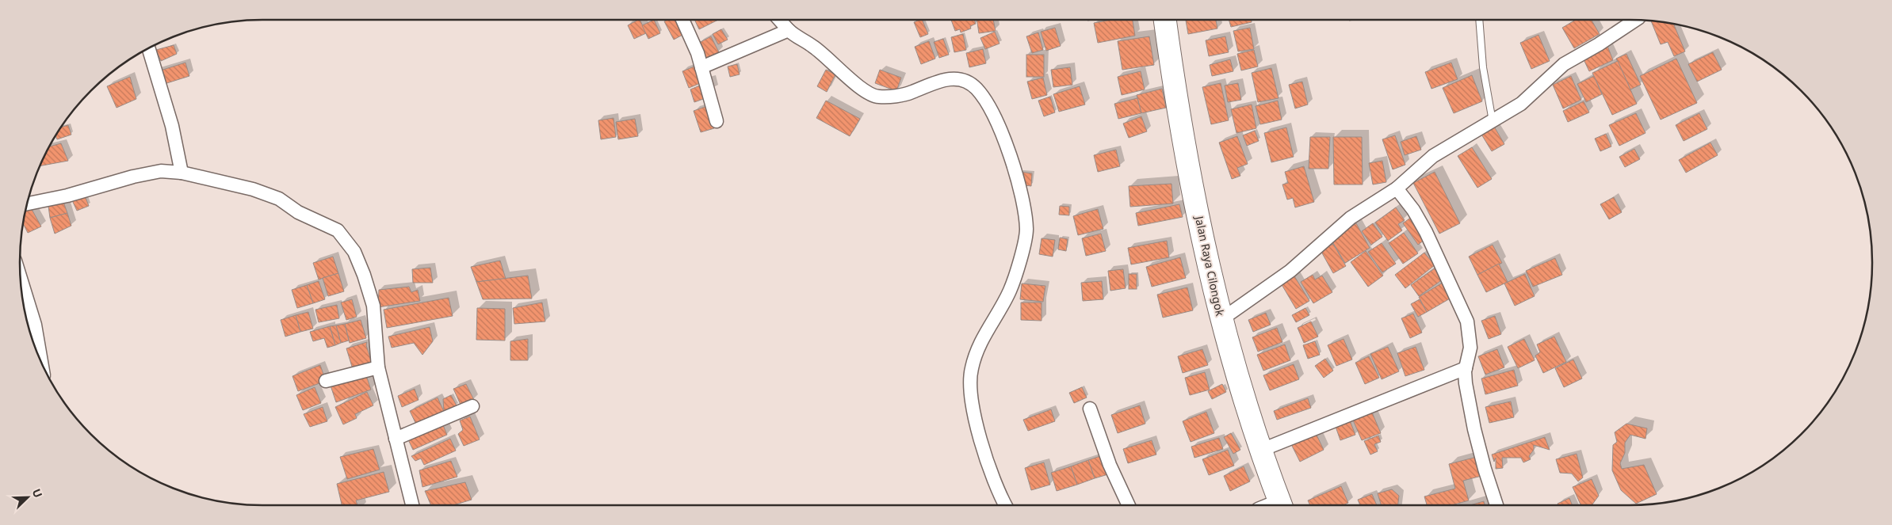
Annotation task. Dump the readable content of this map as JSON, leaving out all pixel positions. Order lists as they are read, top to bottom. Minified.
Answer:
{"streets":{"highway":["Jalan Raya Cilongok"]},"north":"top right"}
